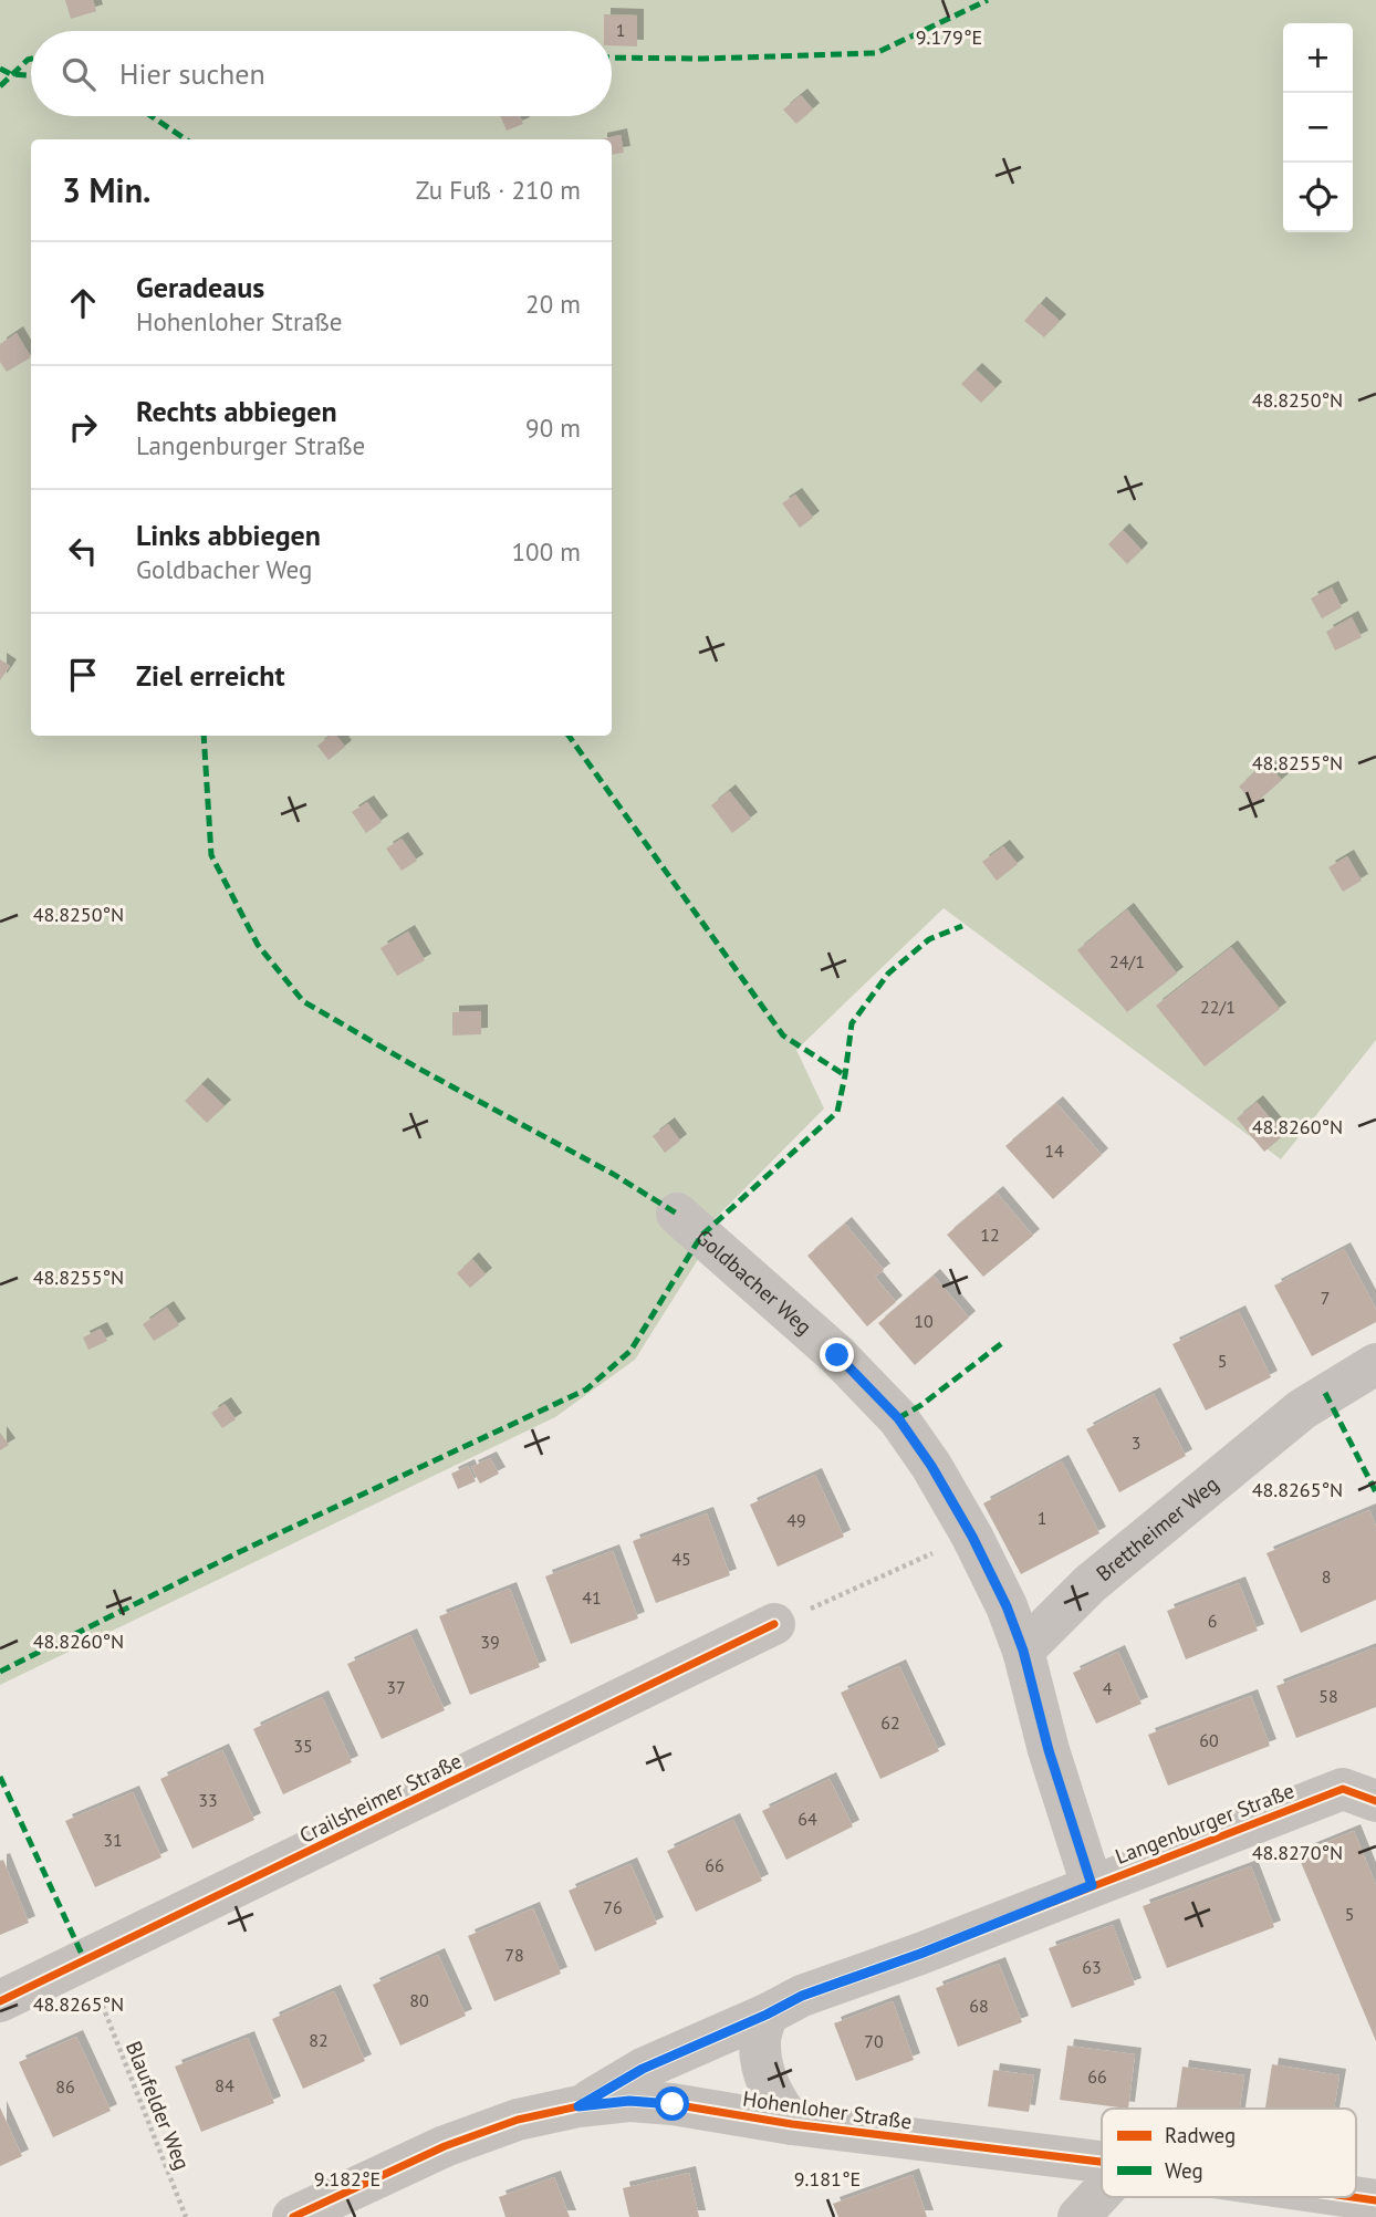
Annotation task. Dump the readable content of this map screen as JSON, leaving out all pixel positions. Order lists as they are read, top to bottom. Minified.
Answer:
{"streets":{"street":["Goldbacher Weg","Brettheimer Weg","Crailsheimer Straße","Langenburger Straße","Hohenloher Straße"],"path":["Blaufelder Weg"]},"crossings":[["Goldbacher Weg","Brettheimer Weg"],["Goldbacher Weg","Langenburger Straße"],["Crailsheimer Straße","Blaufelder Weg"],["Langenburger Straße","Hohenloher Straße"]],"house_numbers":["1","24/1","22/1","14","12","7","10","5","3","1","49","45","8","41","6","39","37","4","58","62","60","35","33","64","31","66","76","5","78","63","80","68","82","70","66","84","86"],"legend":["Radweg","Weg"],"page":{"map_buttons":["+","−"],"search":"Hier suchen","heading":["3 Min.","Zu Fuß · 210 m"],"list":[["Geradeaus","Hohenloher Straße","20 m"],["Rechts abbiegen","Langenburger Straße","90 m"],["Links abbiegen","Goldbacher Weg","100 m"],"Ziel erreicht"]},"coordinates":["9.179°E","48.8250°N","48.8255°N","48.8260°N","48.8265°N","48.8270°N","9.182°E","9.181°E"]}
